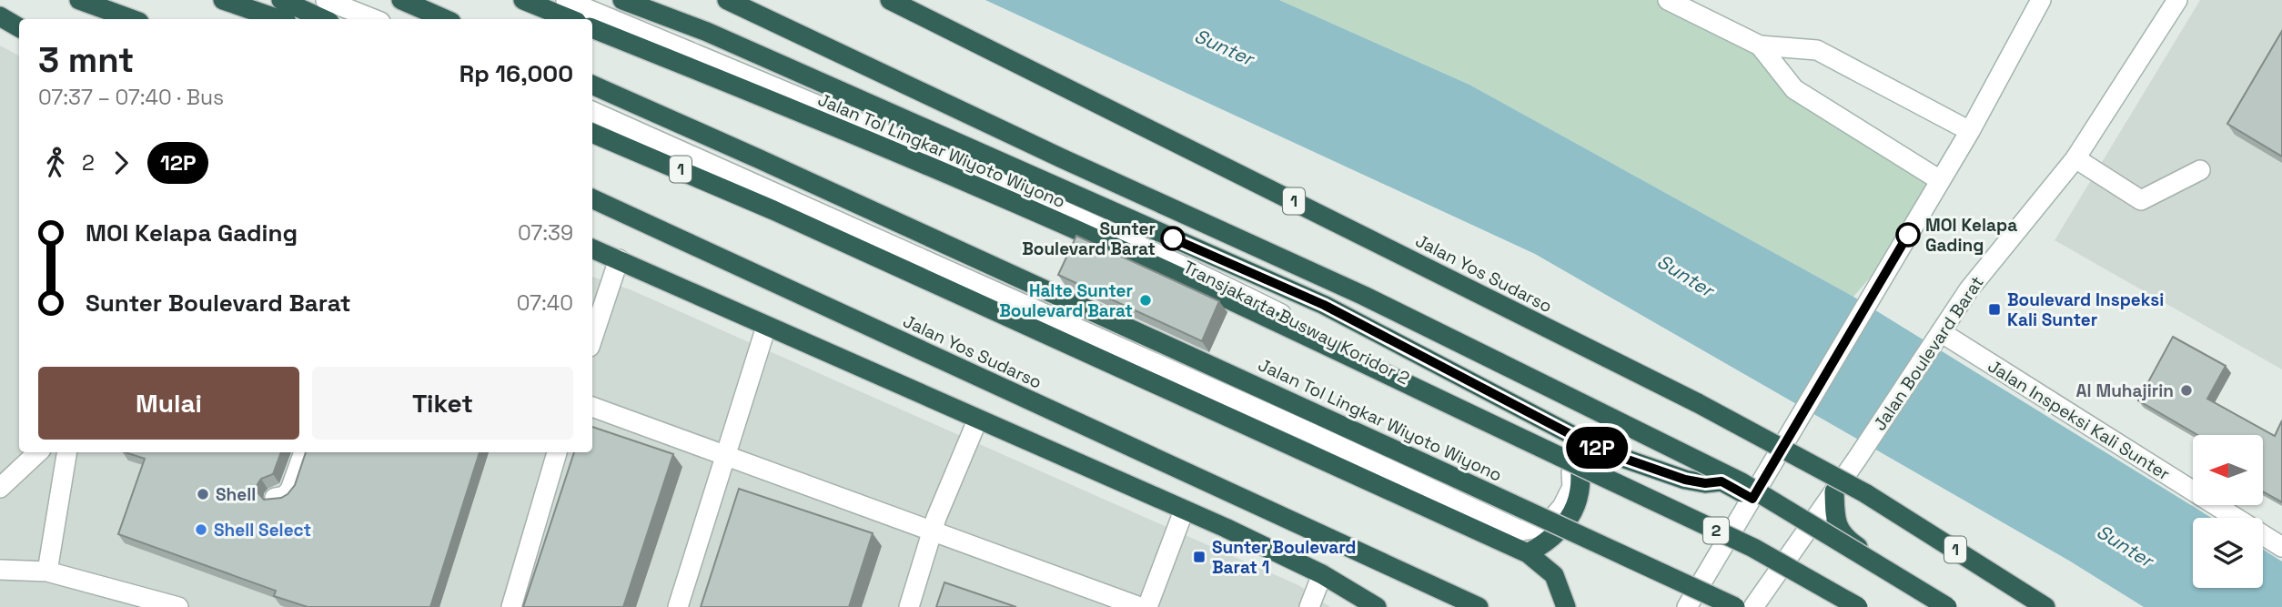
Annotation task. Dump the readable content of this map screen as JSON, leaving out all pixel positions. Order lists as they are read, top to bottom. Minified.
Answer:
{"streets":{"highway":["Jalan Tol Lingkar Wiyoto Wiyono","1","Jalan Yos Sudarso","2"],"main road":["Transjakarta Busway Koridor 2","Jalan Boulevard Barat","Jalan Inspeksi Kali Sunter"]},"crossings":[["Jalan Boulevard Barat","Jalan Inspeksi Kali Sunter"]],"water":["Sunter"],"places":{"other":["MOI Kelapa Gading","Sunter Boulevard Barat","Halte Sunter Boulevard Barat","Al Muhajirin","Shell","Shell Select"],"transit":["Boulevard Inspeksi Kali Sunter","Sunter Boulevard Barat 1"]},"lines":["bus line 12P"],"north":"left","page":{"on_map":"12P","heading":["3 mnt","07:37 – 07:40 · Bus","Rp 16,000"],"legs":["2","12P"],"list":[{"name":"MOI Kelapa Gading","value":"07:39"},{"name":"Sunter Boulevard Barat","value":"07:40"}],"buttons":["Mulai","Tiket"]}}
